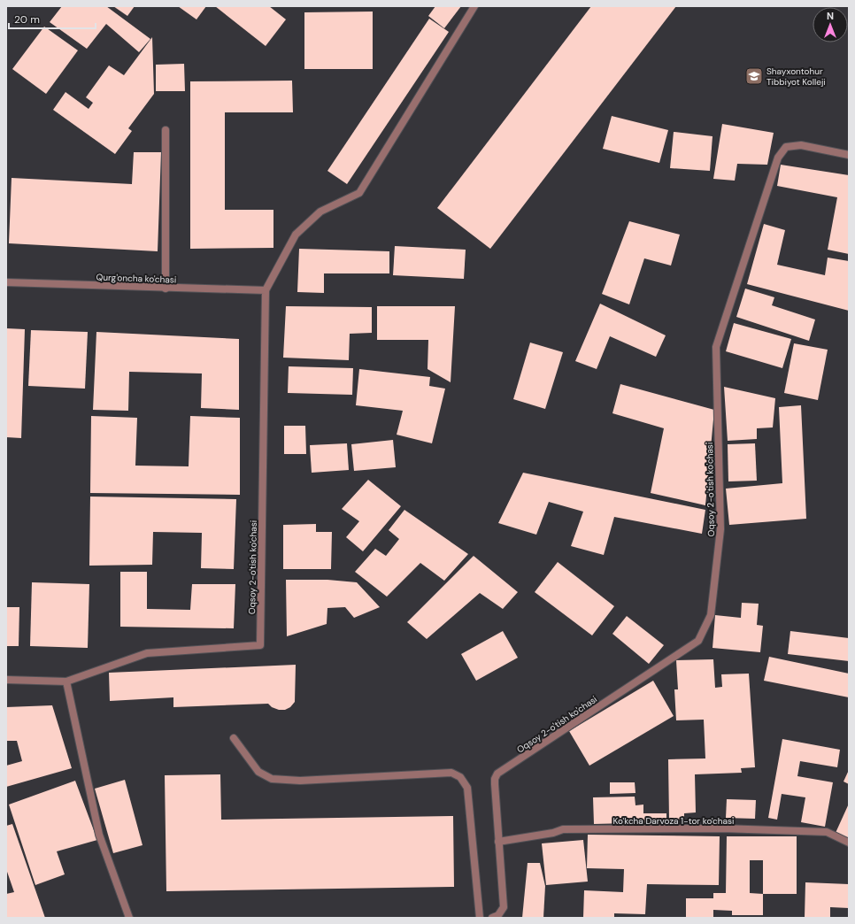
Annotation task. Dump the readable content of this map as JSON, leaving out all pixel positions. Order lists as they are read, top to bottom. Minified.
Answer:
{"streets":{"street":["Qurg'oncha ko'chasi","Oqsoy 2-o'tish ko'chasi","Ko'kcha Darvoza 1-tor ko'chasi"]},"crossings":[["Qurg'oncha ko'chasi","Oqsoy 2-o'tish ko'chasi"],["Oqsoy 2-o'tish ko'chasi","Ko'kcha Darvoza 1-tor ko'chasi"]],"places":{"school or university":["Shayxontohur Tibbiyot Kolleji"]},"scale_bar":"20 m","north":"top"}
